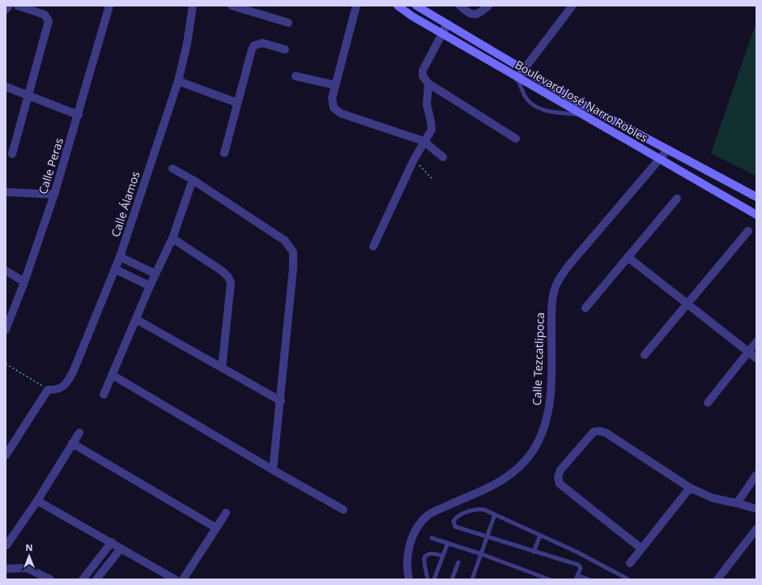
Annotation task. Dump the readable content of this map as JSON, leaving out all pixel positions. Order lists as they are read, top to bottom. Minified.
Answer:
{"streets":{"street":["Boulevard José Narro Robles","Calle Peras","Calle Álamos","Calle Tezcatlipoca"]},"crossings":[["Boulevard José Narro Robles","Calle Tezcatlipoca"]],"north":"top"}
